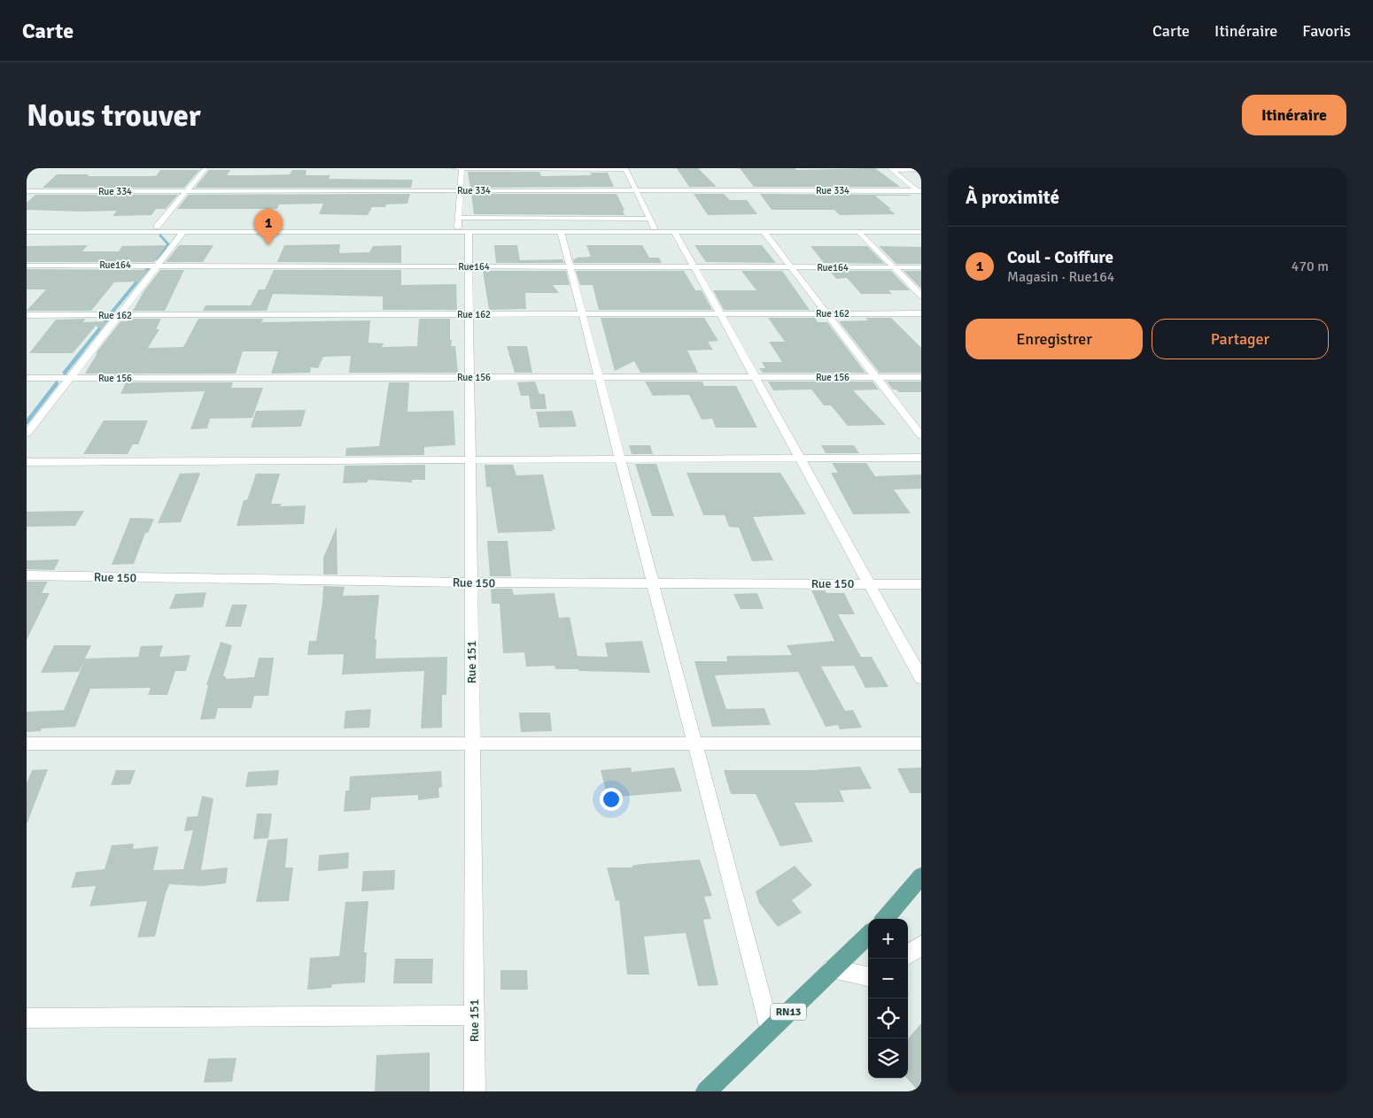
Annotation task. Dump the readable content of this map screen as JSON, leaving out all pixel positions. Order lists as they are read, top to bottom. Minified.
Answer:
{"streets":{"main road":["RN13"],"street":["Rue 334","Rue164","Rue 162","Rue 156","Rue 150","Rue 151"]},"crossings":[["Rue 334","Rue 151"],["Rue164","Rue 151"],["Rue 162","Rue 151"],["Rue 156","Rue 151"],["Rue 150","Rue 151"]],"page":{"header":"Carte","nav":["Carte","Itinéraire","Favoris"],"buttons":["Itinéraire",["Enregistrer","Partager"]],"title":"Nous trouver","heading":"À proximité","pins":"1","list":[{"mark":"1","name":"Coul - Coiffure","note":"Magasin · Rue164","value":"470 m"}],"map_buttons":["+","−"]}}
